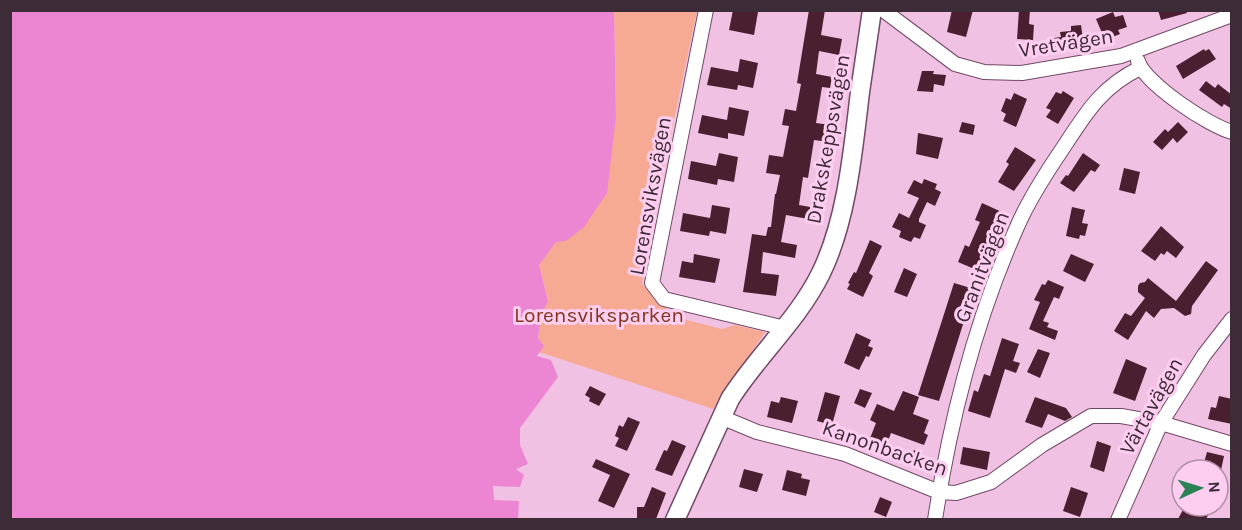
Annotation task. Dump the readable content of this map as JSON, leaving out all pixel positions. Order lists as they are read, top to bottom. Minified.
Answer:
{"streets":{"street":["Vretvägen","Drakskeppsvägen","Lorensviksvägen","Granitvägen","Värtavägen","Kanonbacken"]},"crossings":[["Drakskeppsvägen","Lorensviksvägen"],["Drakskeppsvägen","Kanonbacken"],["Granitvägen","Kanonbacken"],["Värtavägen","Kanonbacken"]],"parks":["Lorensviksparken"],"north":"right"}
